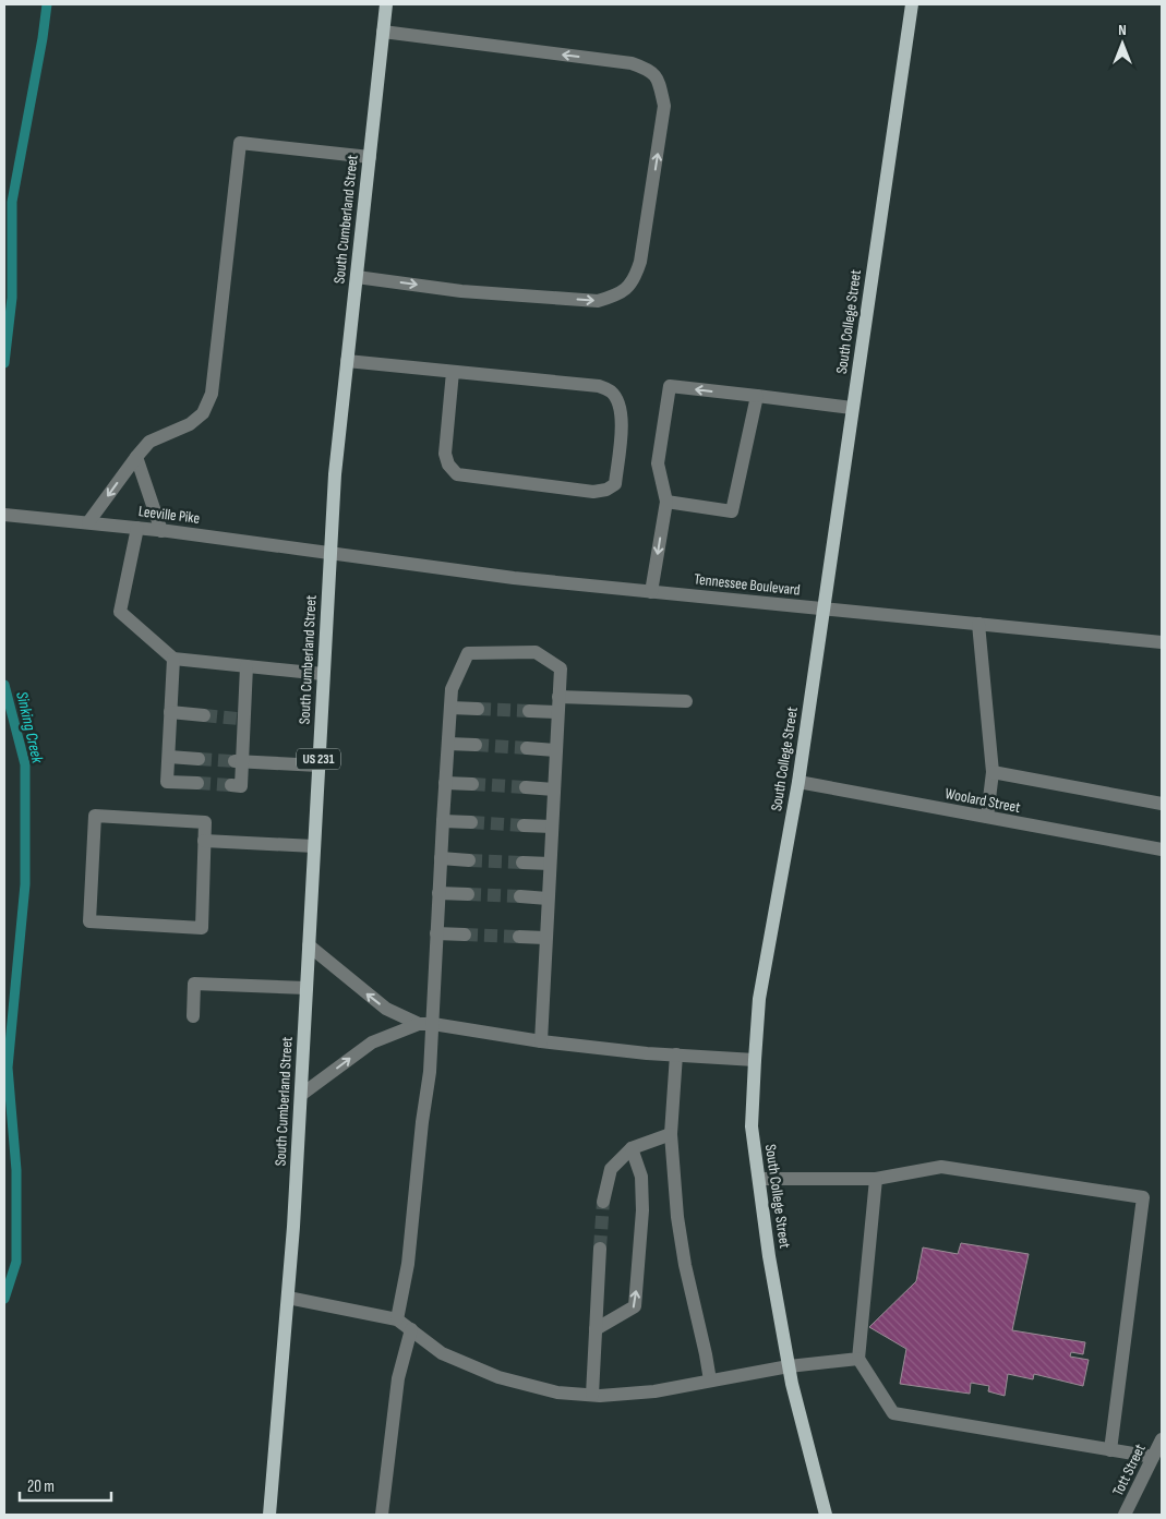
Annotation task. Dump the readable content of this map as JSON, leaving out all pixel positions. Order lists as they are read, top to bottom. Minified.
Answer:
{"streets":{"main road":["South Cumberland Street","South College Street","US 231"],"street":["Leeville Pike","Tennessee Boulevard","Woolard Street","Tott Street"]},"crossings":[["South Cumberland Street","Leeville Pike"],["South Cumberland Street","Tennessee Boulevard"],["South College Street","Tennessee Boulevard"],["South College Street","Woolard Street"],["Leeville Pike","Tennessee Boulevard"]],"water":["Sinking Creek"],"scale_bar":"20 m","north":"top"}
